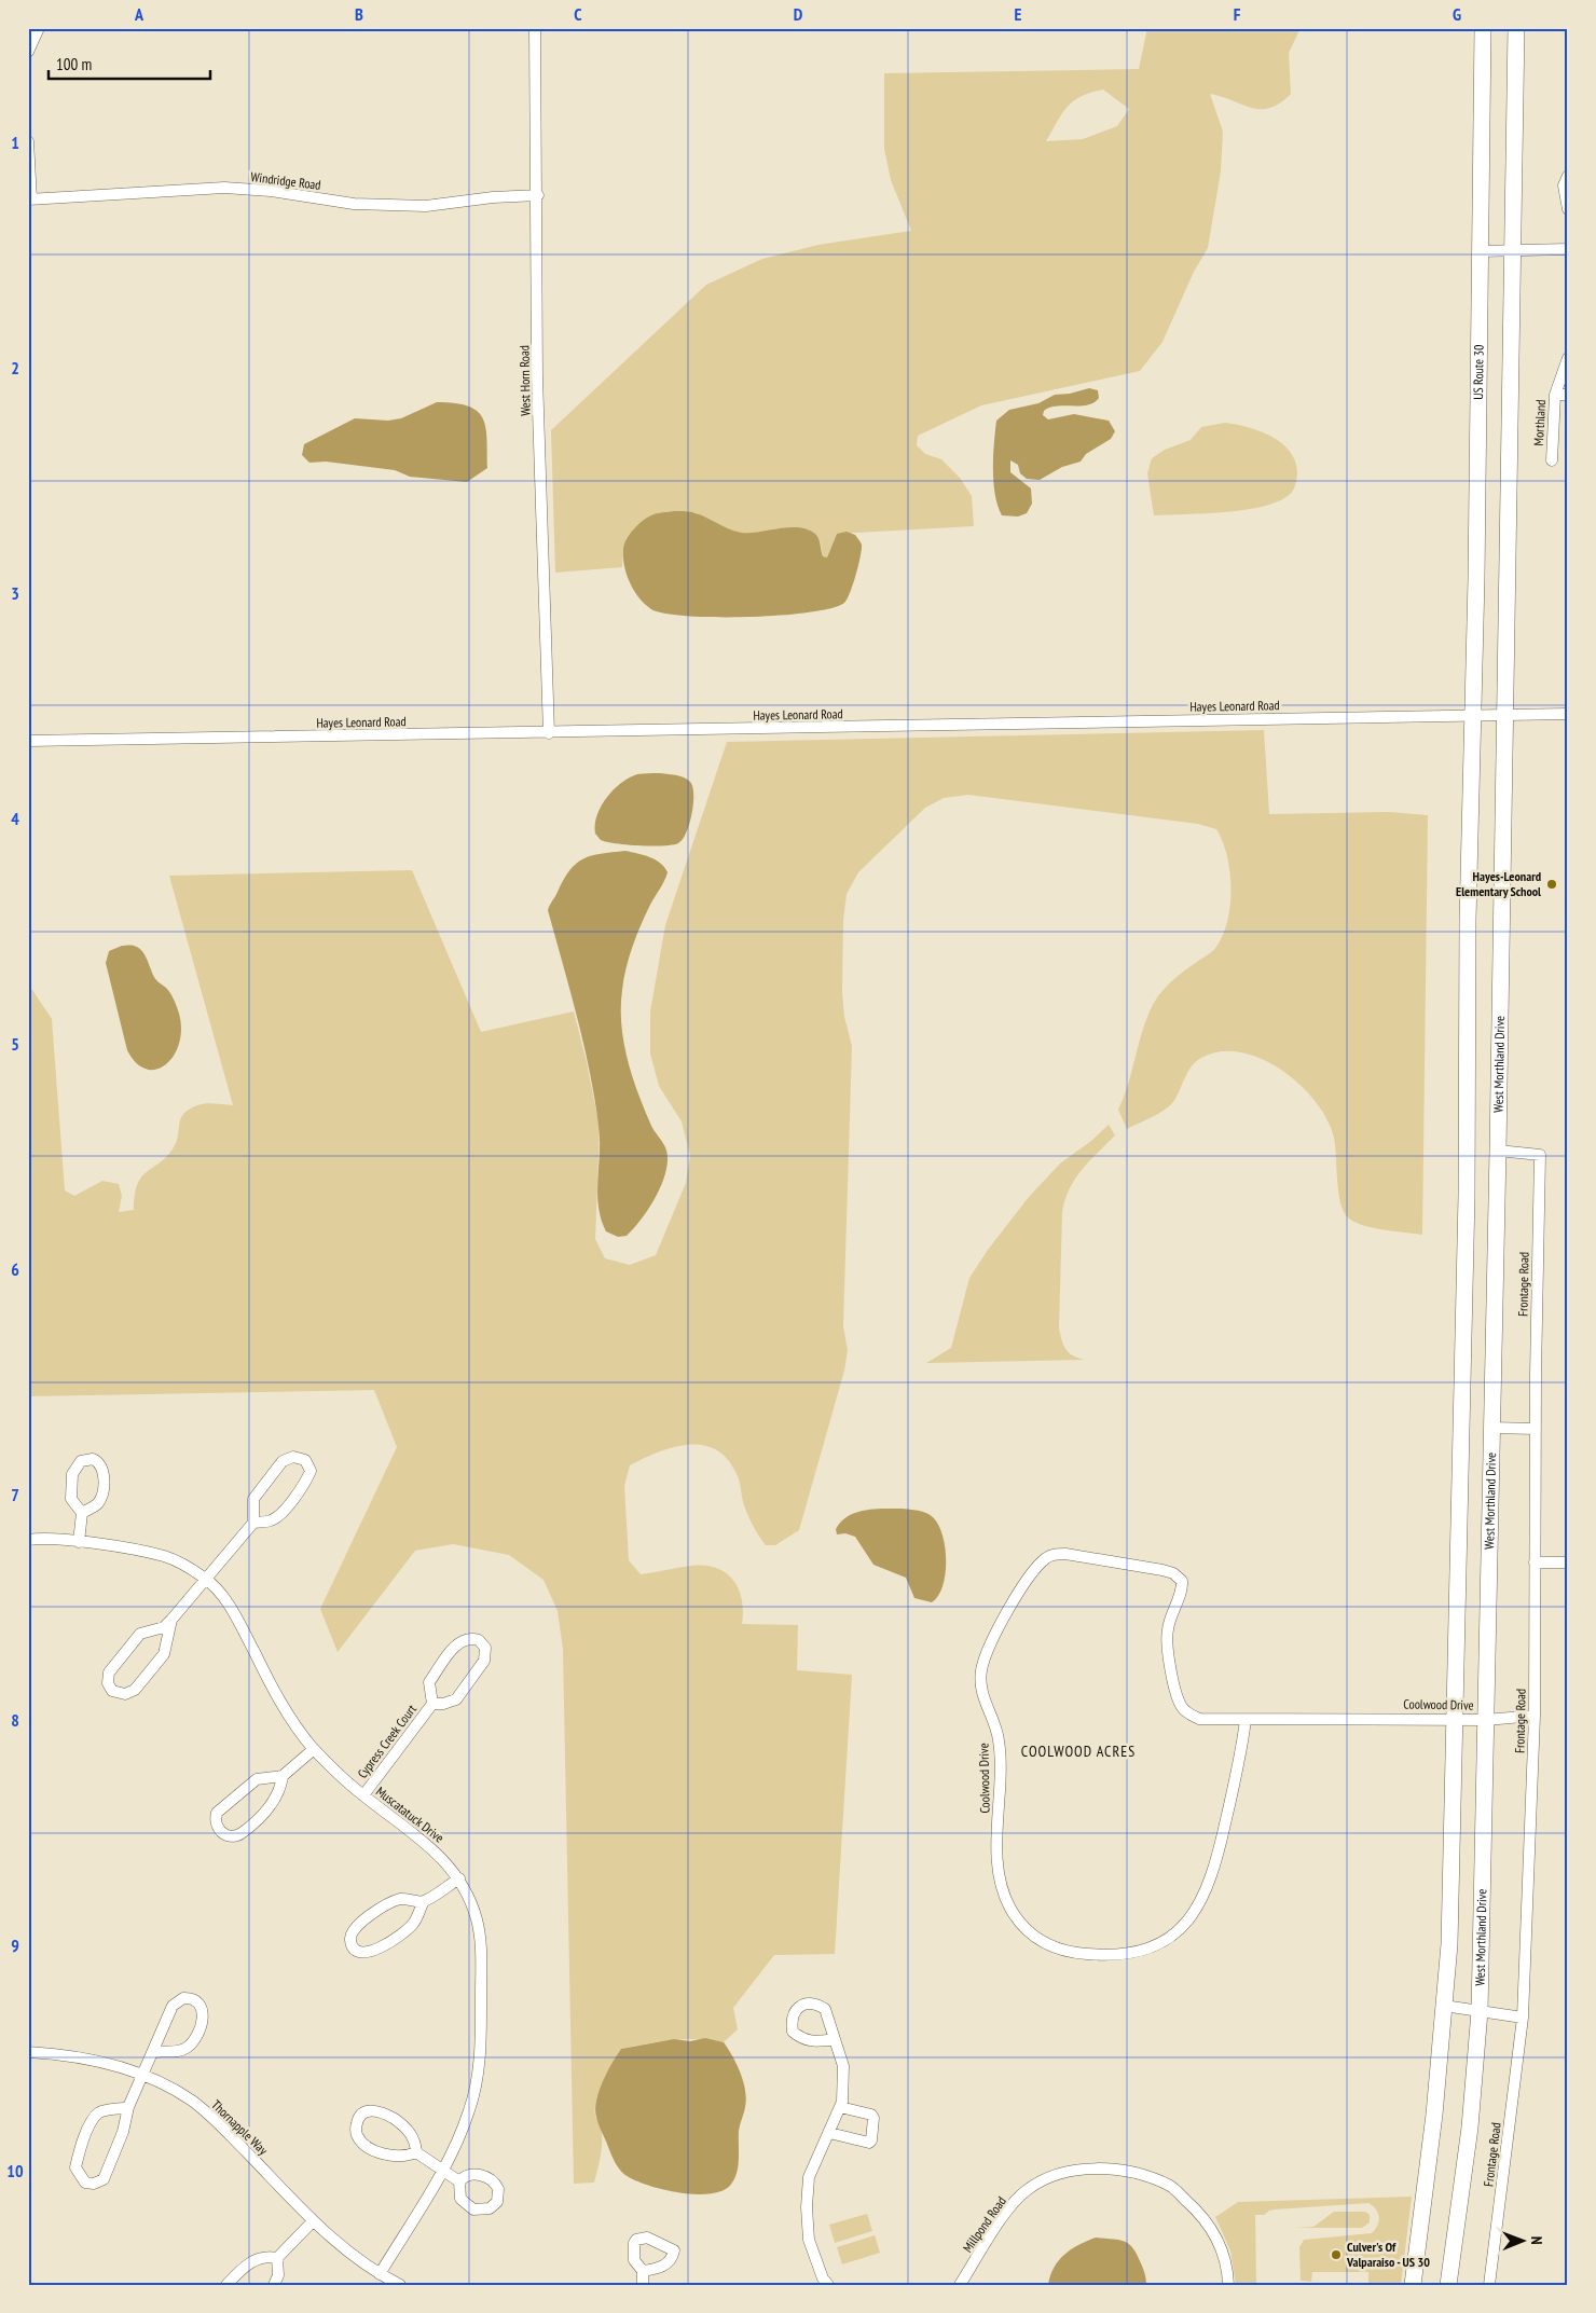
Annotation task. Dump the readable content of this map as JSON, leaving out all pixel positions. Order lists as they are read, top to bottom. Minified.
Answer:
{"streets":{"highway":["US Route 30","West Morthland Drive"],"street":["Windridge Road","West Horn Road","Morthland","Hayes Leonard Road","Frontage Road","Coolwood Drive","Cypress Creek Court","Muscatatuck Drive","Thornapple Way","Millpond Road"]},"crossings":[["Windridge Road","West Horn Road"],["US Route 30","Hayes Leonard Road"],["West Horn Road","Hayes Leonard Road"],["Hayes Leonard Road","West Morthland Drive"],["West Morthland Drive","Frontage Road"],["West Morthland Drive","Coolwood Drive"],["Frontage Road","Coolwood Drive"],["Cypress Creek Court","Muscatatuck Drive"],["Muscatatuck Drive","Thornapple Way"]],"districts":["COOLWOOD ACRES"],"places":["Hayes-Leonard Elementary School","Culver's Of Valparaiso - US 30"],"scale_bar":"100 m","north":"right","grid":{"columns":["A","B","C","D","E","F","G"],"rows":["1","2","3","4","5","6","7","8","9","10"]}}
